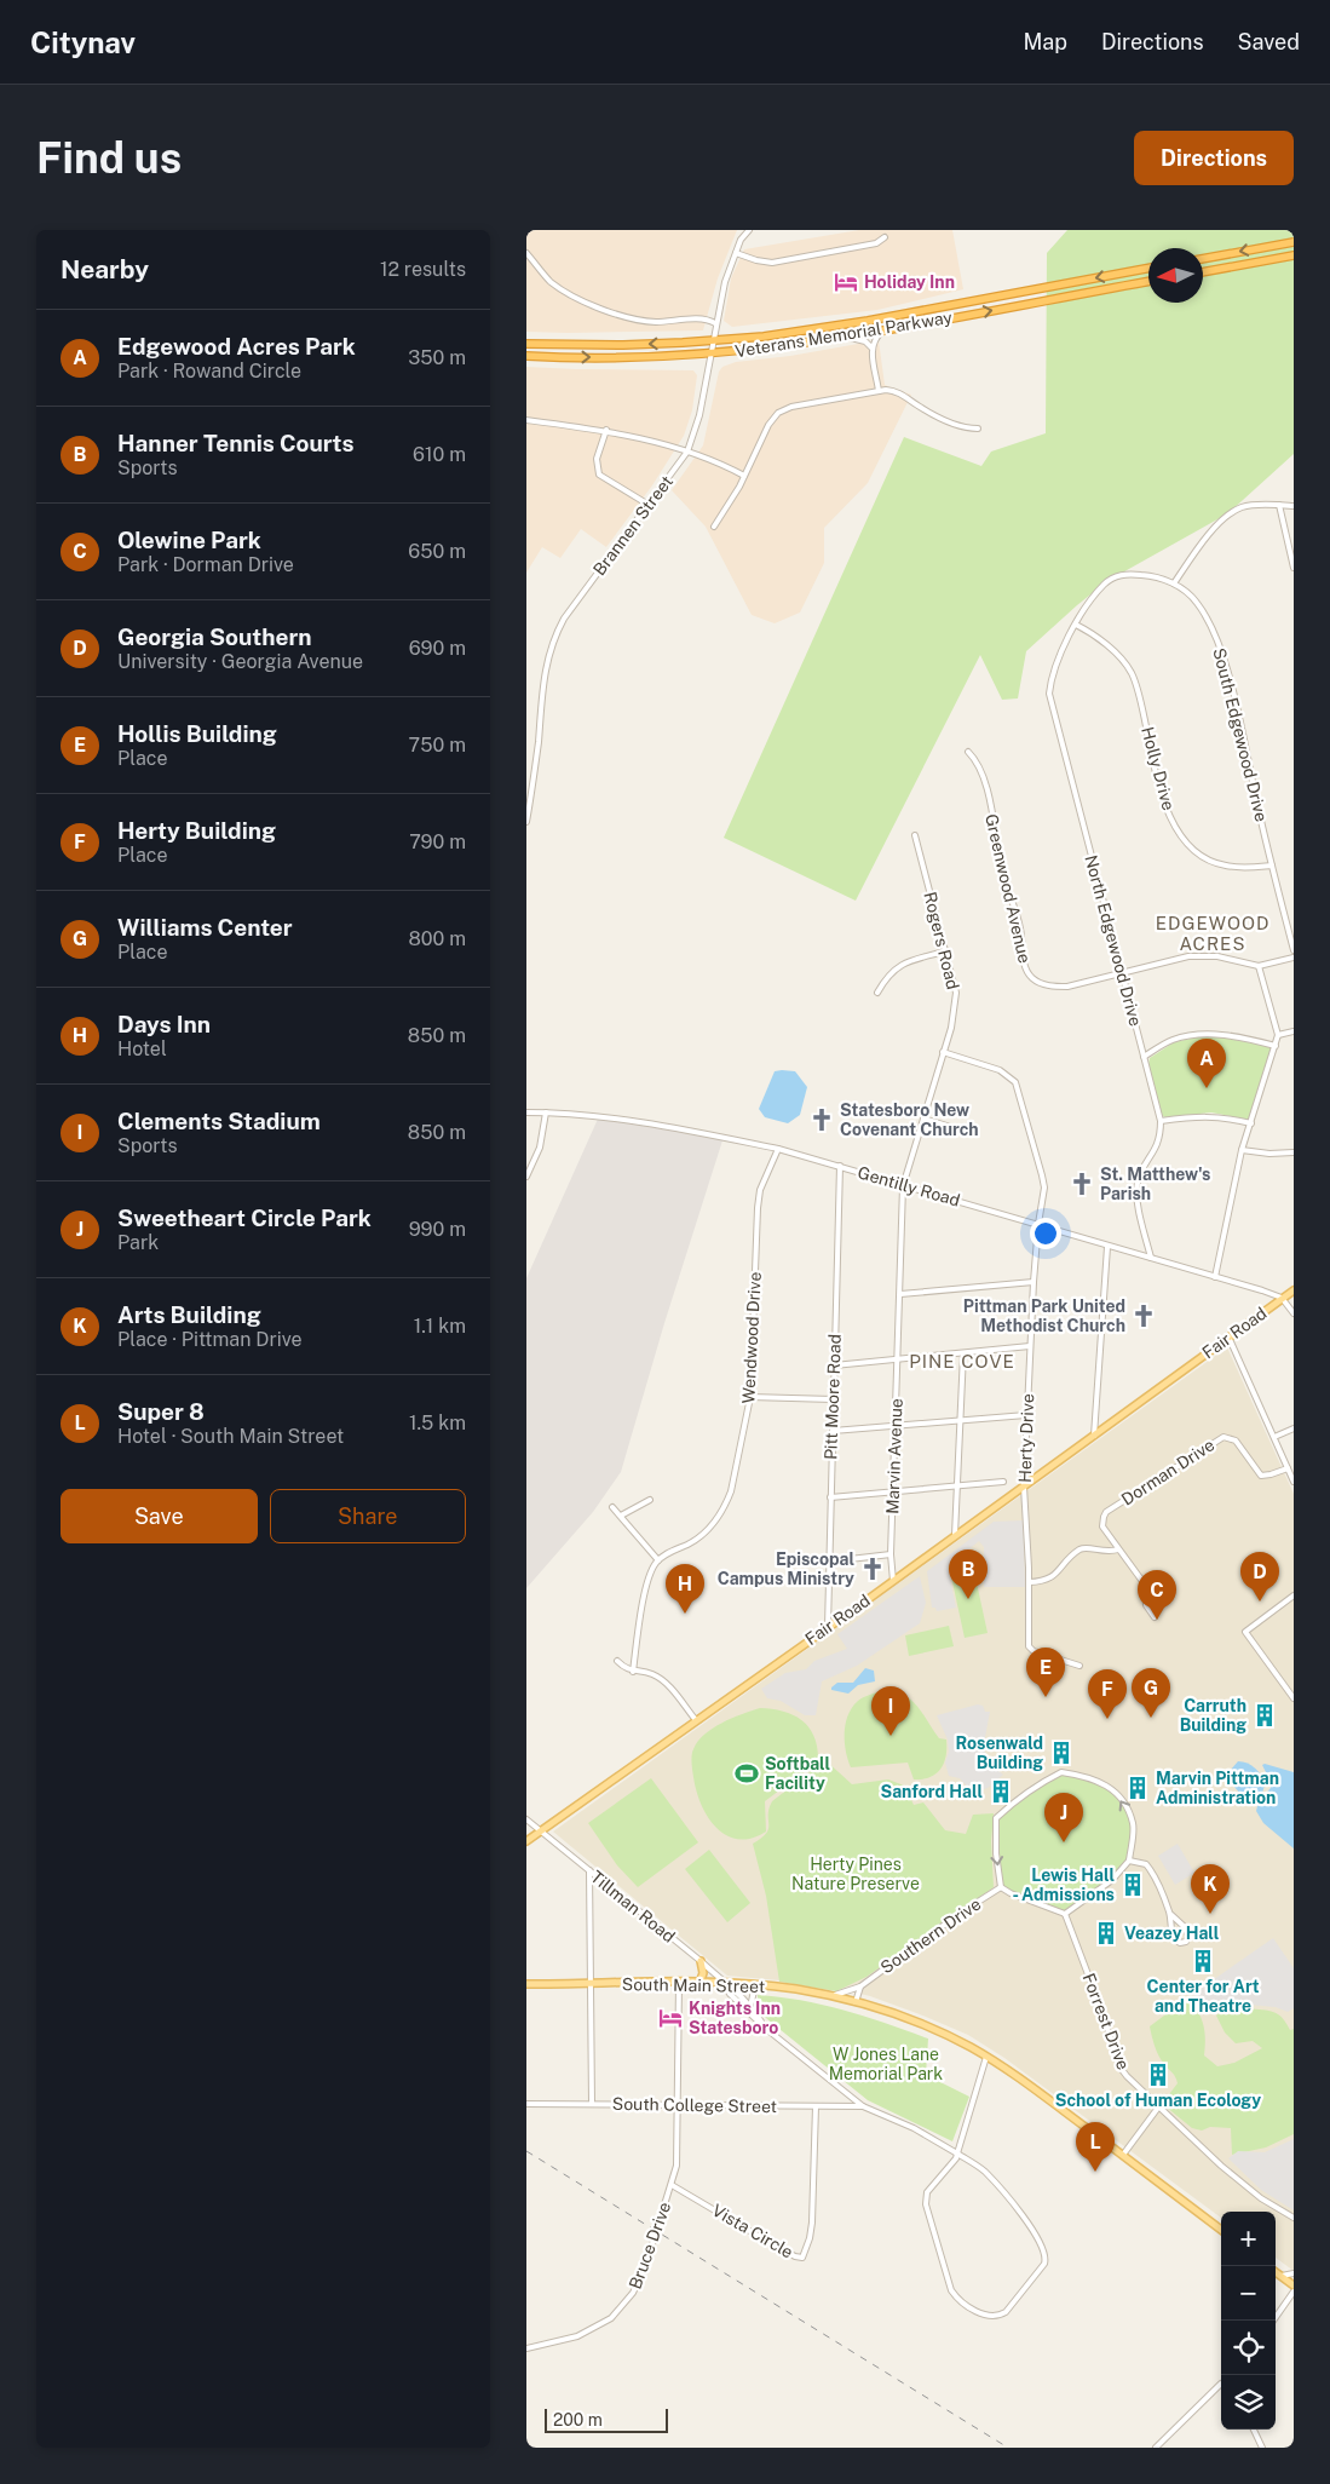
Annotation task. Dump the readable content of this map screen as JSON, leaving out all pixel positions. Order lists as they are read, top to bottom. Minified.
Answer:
{"streets":{"highway":["Veterans Memorial Parkway"],"main road":["Fair Road","South Main Street"],"street":["Brannen Street","South Edgewood Drive","Holly Drive","Greenwood Avenue","Rogers Road","North Edgewood Drive","Gentilly Road","Wendwood Drive","Pitt Moore Road","Herty Drive","Marvin Avenue","Dorman Drive","Tillman Road","Southern Drive","Forrest Drive","South College Street","Vista Circle","Bruce Drive"]},"crossings":[["Veterans Memorial Parkway","Brannen Street"],["South Edgewood Drive","Holly Drive"],["South Edgewood Drive","North Edgewood Drive"],["Holly Drive","North Edgewood Drive"],["Greenwood Avenue","North Edgewood Drive"],["Rogers Road","Gentilly Road"],["Rogers Road","Herty Drive"],["Rogers Road","Marvin Avenue"],["North Edgewood Drive","Gentilly Road"],["Gentilly Road","Fair Road"],["Gentilly Road","Wendwood Drive"],["Gentilly Road","Pitt Moore Road"],["Gentilly Road","Herty Drive"],["Gentilly Road","Marvin Avenue"],["Fair Road","Pitt Moore Road"],["Fair Road","Herty Drive"],["Fair Road","Marvin Avenue"],["Fair Road","Tillman Road"],["Tillman Road","South Main Street"],["Tillman Road","South College Street"],["Southern Drive","South Main Street"],["Southern Drive","Forrest Drive"],["South College Street","Vista Circle"],["Vista Circle","Bruce Drive"]],"districts":["EDGEWOOD ACRES","PINE COVE"],"parks":["Herty Pines Nature Preserve","W Jones Lane Memorial Park"],"places":{"hotel":["Holiday Inn","Knights Inn Statesboro"],"church":["Statesboro New Covenant Church","St. Matthew's Parish","Pittman Park United Methodist Church","Episcopal Campus Ministry"],"building":["Carruth Building","Rosenwald Building","Marvin Pittman Administration","Sanford Hall","Lewis Hall - Admissions","Veazey Hall","Center for Art and Theatre","School of Human Ecology"],"sports":["Softball Facility"]},"scale_bar":"200 m","north":"left","page":{"header":"Citynav","nav":["Map","Directions","Saved"],"buttons":["Directions",["Save","Share"]],"title":"Find us","heading":["Nearby","12 results"],"list":[{"mark":"A","name":"Edgewood Acres Park","note":"Park · Rowand Circle","value":"350 m"},{"mark":"B","name":"Hanner Tennis Courts","note":"Sports","value":"610 m"},{"mark":"C","name":"Olewine Park","note":"Park · Dorman Drive","value":"650 m"},{"mark":"D","name":"Georgia Southern","note":"University · Georgia Avenue","value":"690 m"},{"mark":"E","name":"Hollis Building","note":"Place","value":"750 m"},{"mark":"F","name":"Herty Building","note":"Place","value":"790 m"},{"mark":"G","name":"Williams Center","note":"Place","value":"800 m"},{"mark":"H","name":"Days Inn","note":"Hotel","value":"850 m"},{"mark":"I","name":"Clements Stadium","note":"Sports","value":"850 m"},{"mark":"J","name":"Sweetheart Circle Park","note":"Park","value":"990 m"},{"mark":"K","name":"Arts Building","note":"Place · Pittman Drive","value":"1.1 km"},{"mark":"L","name":"Super 8","note":"Hotel · South Main Street","value":"1.5 km"}],"pins":["A","B","D","H","C","E","G","F","I","J","K","L"],"map_buttons":["+","−"],"scale":"200 m"}}
